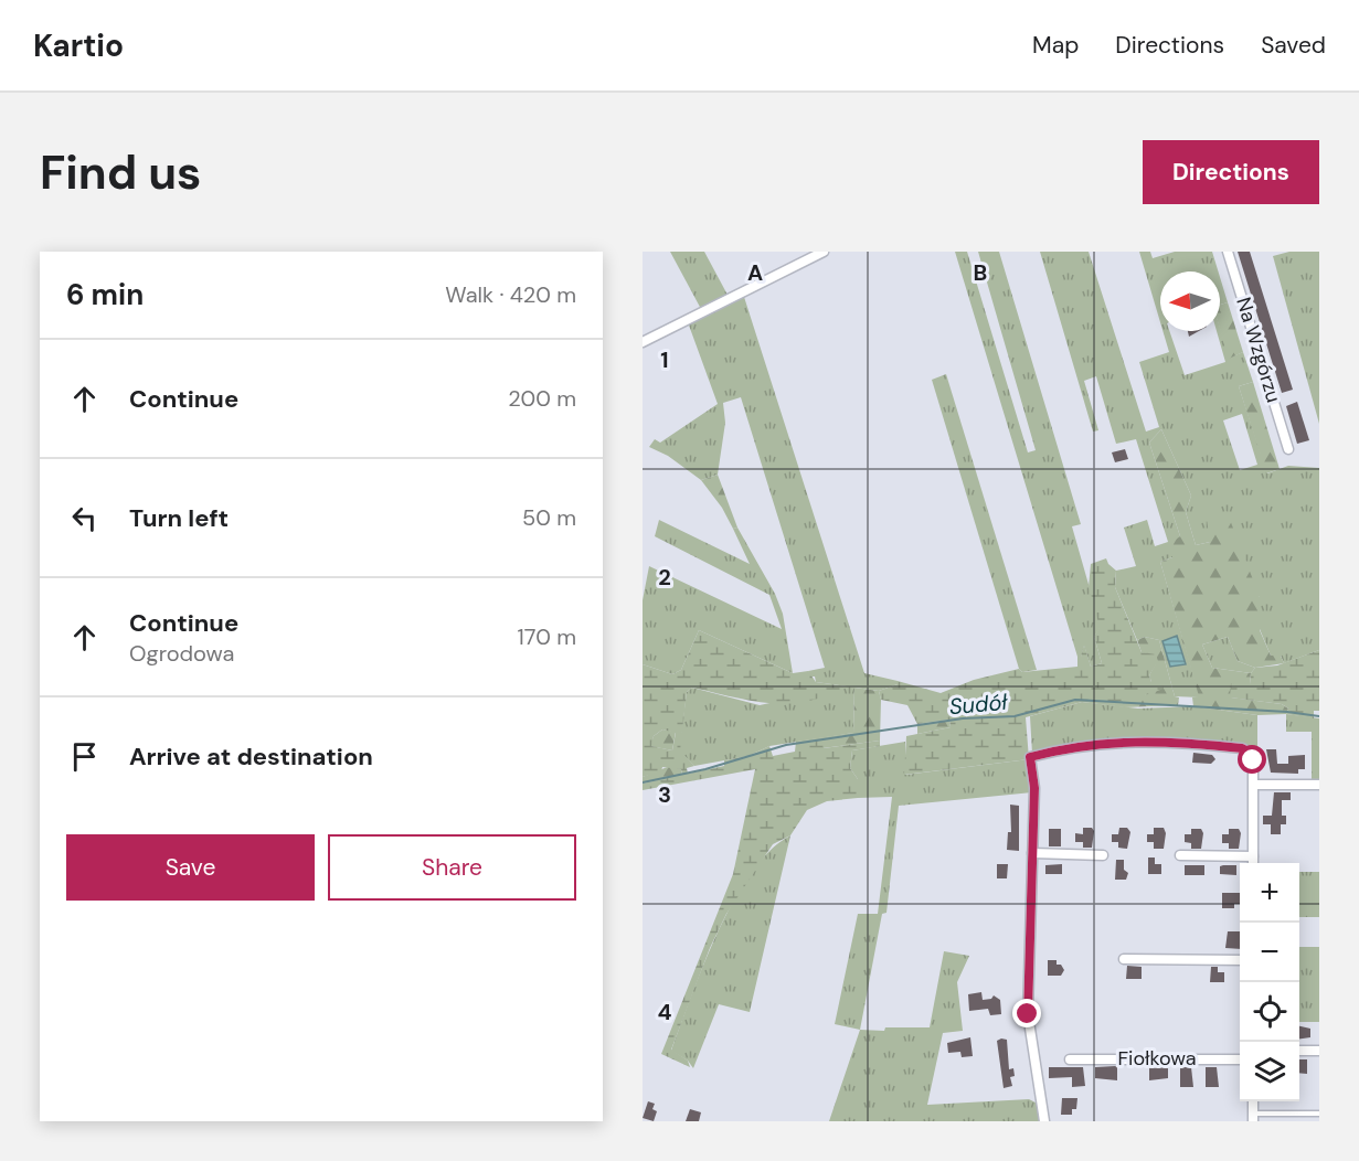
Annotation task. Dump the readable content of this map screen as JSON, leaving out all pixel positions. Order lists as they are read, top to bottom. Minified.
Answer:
{"streets":{"street":["Na Wzgórzu","Fiołkowa"]},"water":["Sudół"],"north":"left","page":{"header":"Kartio","nav":["Map","Directions","Saved"],"buttons":["Directions",["Save","Share"]],"title":"Find us","heading":["6 min","Walk · 420 m"],"list":[["Continue","200 m"],["Turn left","50 m"],["Continue","Ogrodowa","170 m"],"Arrive at destination"],"map_buttons":["+","−"]},"grid":{"columns":["A","B"],"rows":["1","2","3","4"]}}
